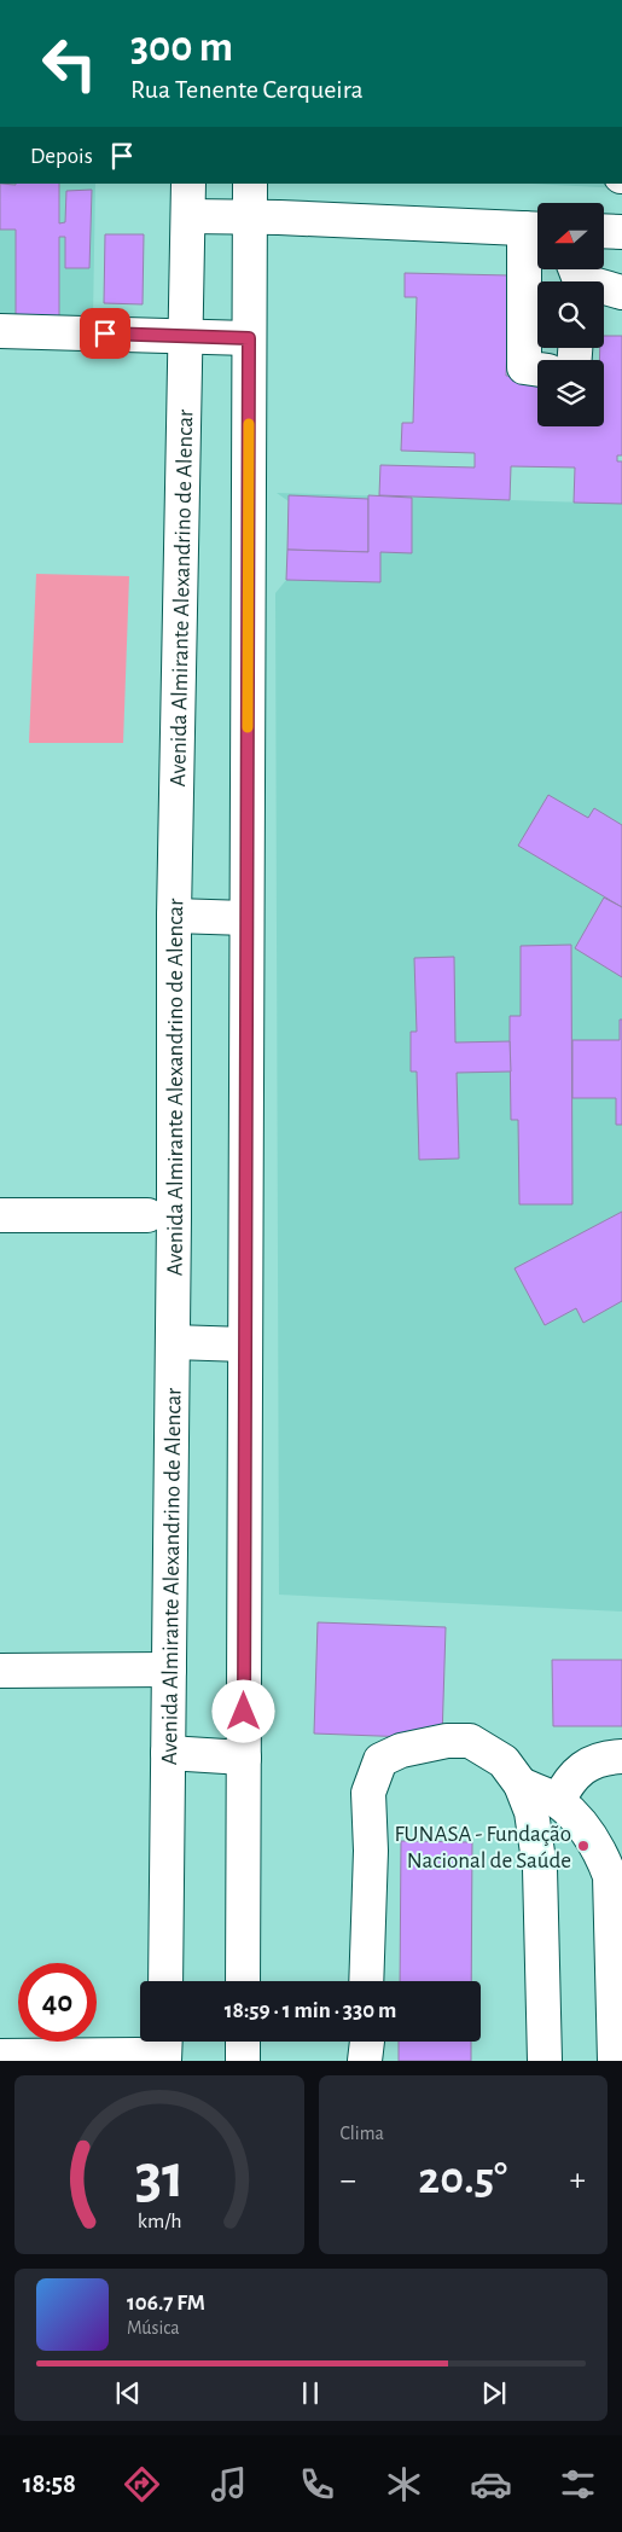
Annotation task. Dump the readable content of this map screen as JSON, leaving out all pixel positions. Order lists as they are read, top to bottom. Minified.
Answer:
{"streets":{"street":["Avenida Almirante Alexandrino de Alencar"]},"places":["FUNASA - Fundação Nacional de Saúde"],"north":"left","page":{"turn":["300 m","Rua Tenente Cerqueira"],"then":"Depois","limit":"40","trip":"18:59 · 1 min · 330 m","tile":"Clima","heat":["−","20.5°","+"],"song":["106.7 FM","Música"],"tabs":"18:58","gauge":["31","km/h"]}}
